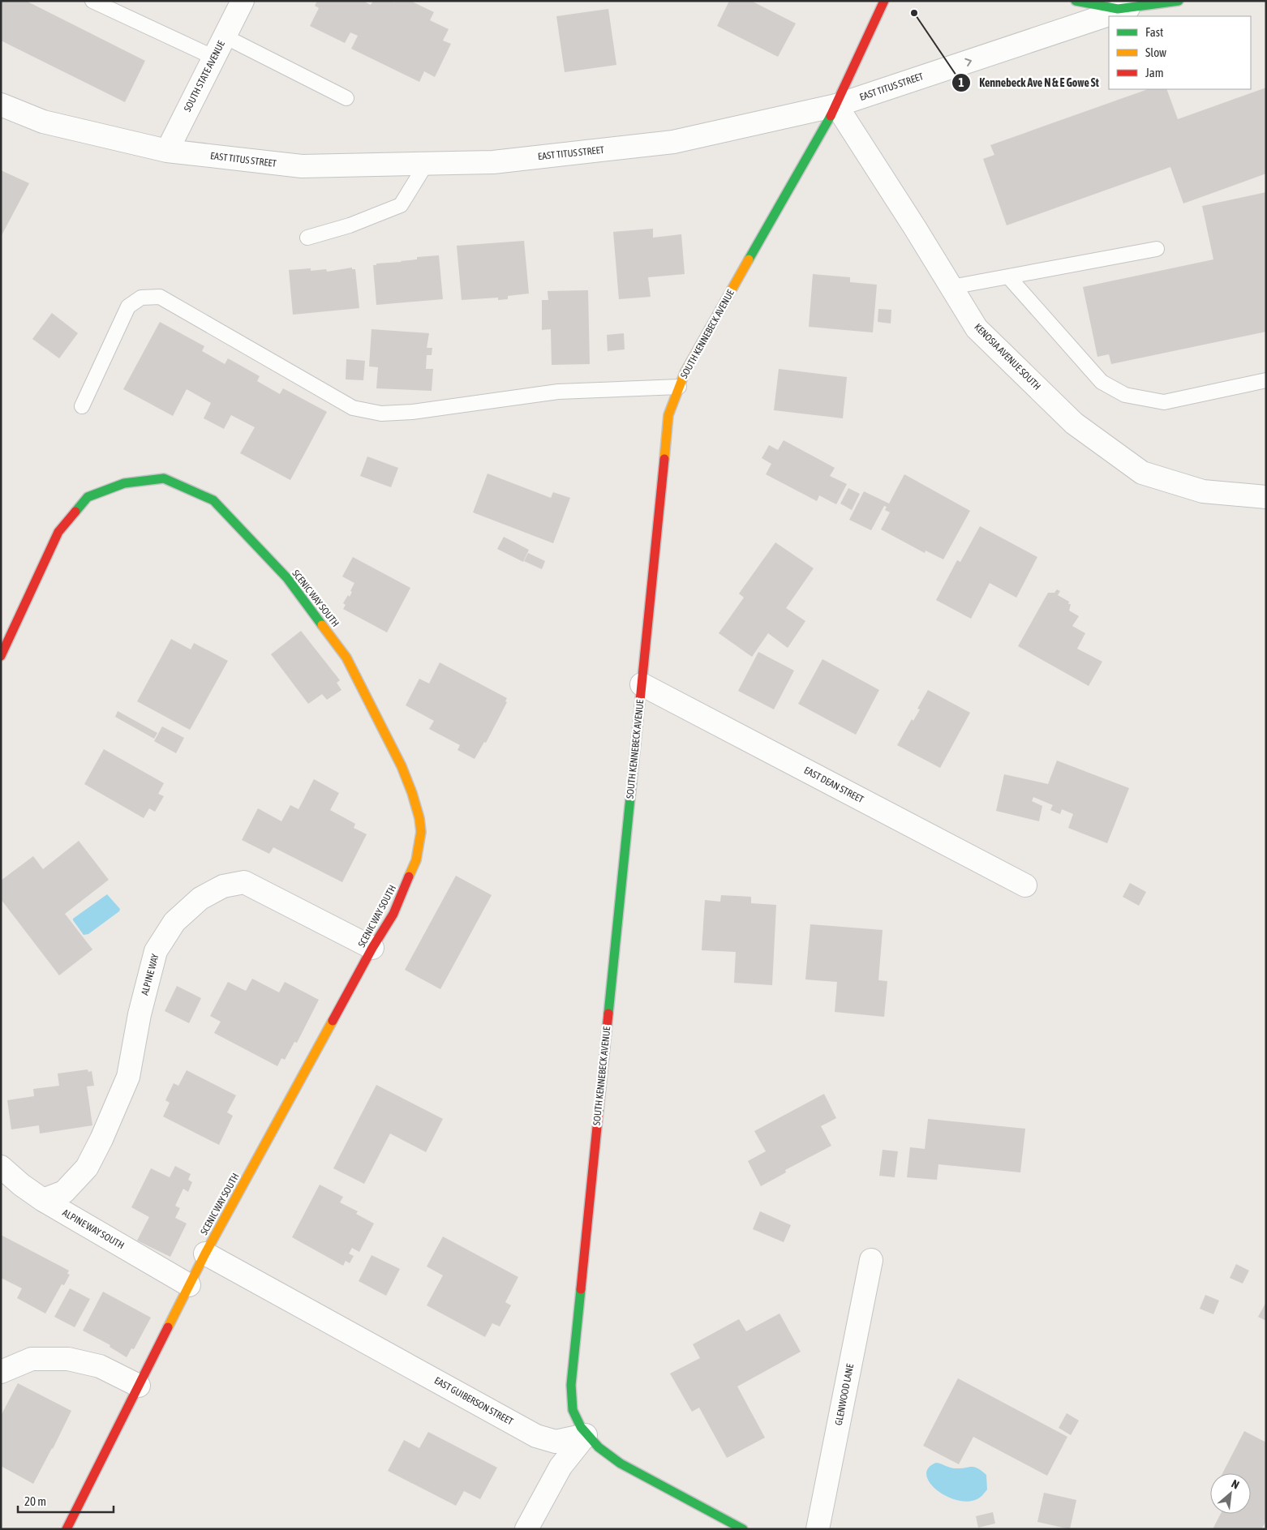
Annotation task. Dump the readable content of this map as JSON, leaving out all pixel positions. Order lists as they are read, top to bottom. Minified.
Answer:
{"streets":{"street":["SOUTH STATE AVENUE","EAST TITUS STREET","SOUTH KENNEBECK AVENUE","KENOSIA AVENUE SOUTH","SCENIC WAY SOUTH","EAST DEAN STREET","ALPINE WAY","ALPINE WAY SOUTH","GLENWOOD LANE","EAST GUIBERSON STREET"]},"crossings":[["SOUTH STATE AVENUE","EAST TITUS STREET"],["EAST TITUS STREET","SOUTH KENNEBECK AVENUE"],["EAST TITUS STREET","KENOSIA AVENUE SOUTH"],["SOUTH KENNEBECK AVENUE","KENOSIA AVENUE SOUTH"],["SOUTH KENNEBECK AVENUE","EAST DEAN STREET"],["SOUTH KENNEBECK AVENUE","EAST GUIBERSON STREET"],["SCENIC WAY SOUTH","ALPINE WAY"],["SCENIC WAY SOUTH","ALPINE WAY SOUTH"],["SCENIC WAY SOUTH","EAST GUIBERSON STREET"],["ALPINE WAY","ALPINE WAY SOUTH"]],"places":["Kennebeck Ave N & E Gowe St"],"legend":["Fast","Slow","Jam"],"scale_bar":"20 m","north":"top right"}
